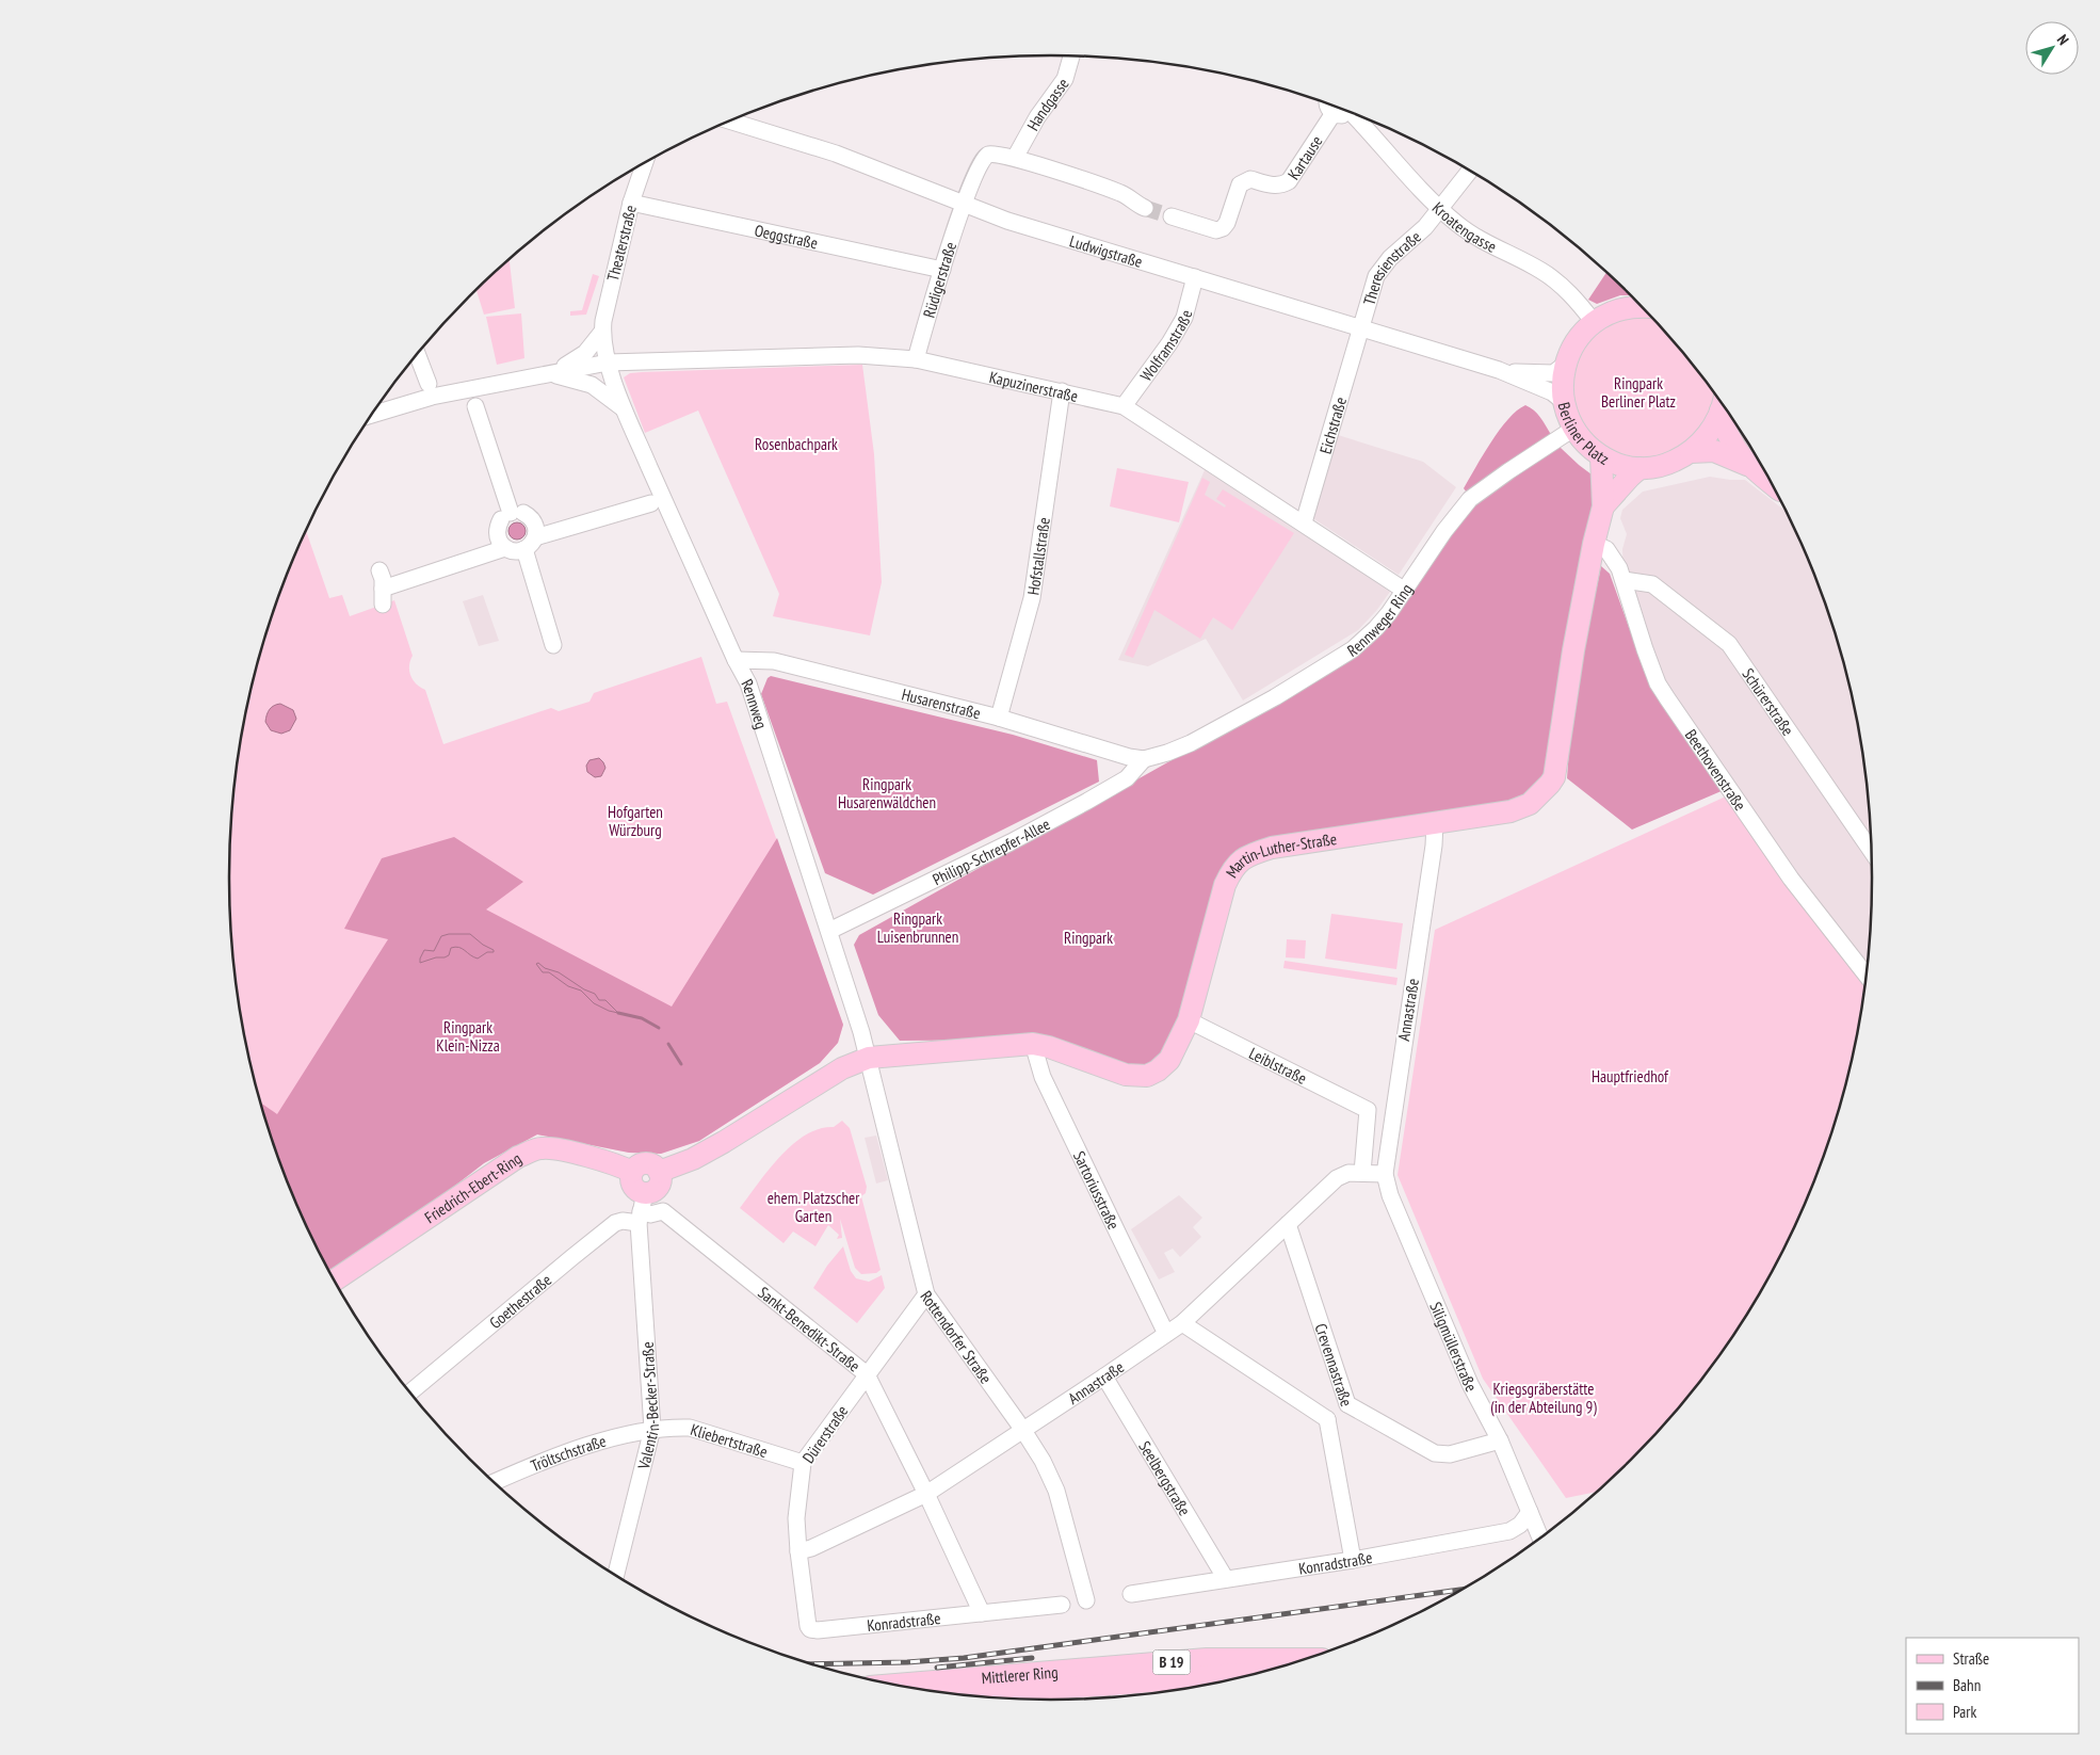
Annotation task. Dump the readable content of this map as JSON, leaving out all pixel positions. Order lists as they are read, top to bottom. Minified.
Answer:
{"streets":{"main road":["Berliner Platz","Martin-Luther-Straße","Friedrich-Ebert-Ring","B 19","Mittlerer Ring"],"street":["Handgasse","Kartause","Kroatengasse","Oeggstraße","Theaterstraße","Ludwigstraße","Theresienstraße","Rüdigerstraße","Wolframstraße","Kapuzinerstraße","Eichstraße","Hofstallstraße","Rennweger Ring","Schürerstraße","Husarenstraße","Rennweg","Beethovenstraße","Philipp-Schrepfer-Allee","Annastraße","Leiblstraße","Sartoriusstraße","Goethestraße","Sankt-Benedikt-Straße","Rottendorfer Straße","Siligmüllerstraße","Crevennastraße","Valentin-Becker-Straße","Dürerstraße","Kliebertstraße","Tröltschstraße","Seelbergstraße","Konradstraße"]},"crossings":[["Kroatengasse","Theresienstraße"],["Kroatengasse","Berliner Platz"],["Oeggstraße","Theaterstraße"],["Oeggstraße","Rüdigerstraße"],["Theaterstraße","Kapuzinerstraße"],["Theaterstraße","Rennweg"],["Ludwigstraße","Theresienstraße"],["Ludwigstraße","Rüdigerstraße"],["Ludwigstraße","Wolframstraße"],["Ludwigstraße","Eichstraße"],["Ludwigstraße","Berliner Platz"],["Theresienstraße","Eichstraße"],["Rüdigerstraße","Kapuzinerstraße"],["Wolframstraße","Kapuzinerstraße"],["Kapuzinerstraße","Eichstraße"],["Kapuzinerstraße","Hofstallstraße"],["Kapuzinerstraße","Rennweger Ring"],["Kapuzinerstraße","Rennweg"],["Berliner Platz","Rennweger Ring"],["Berliner Platz","Martin-Luther-Straße"],["Hofstallstraße","Husarenstraße"],["Rennweger Ring","Husarenstraße"],["Rennweger Ring","Philipp-Schrepfer-Allee"],["Schürerstraße","Beethovenstraße"],["Husarenstraße","Rennweg"],["Husarenstraße","Philipp-Schrepfer-Allee"],["Rennweg","Philipp-Schrepfer-Allee"],["Rennweg","Martin-Luther-Straße"],["Rennweg","Rottendorfer Straße"],["Beethovenstraße","Martin-Luther-Straße"],["Martin-Luther-Straße","Annastraße"],["Martin-Luther-Straße","Leiblstraße"],["Martin-Luther-Straße","Sartoriusstraße"],["Martin-Luther-Straße","Rottendorfer Straße"],["Annastraße","Leiblstraße"],["Annastraße","Sartoriusstraße"],["Annastraße","Sankt-Benedikt-Straße"],["Annastraße","Rottendorfer Straße"],["Annastraße","Siligmüllerstraße"],["Annastraße","Crevennastraße"],["Annastraße","Dürerstraße"],["Annastraße","Seelbergstraße"],["Goethestraße","Sankt-Benedikt-Straße"],["Goethestraße","Valentin-Becker-Straße"],["Sankt-Benedikt-Straße","Valentin-Becker-Straße"],["Sankt-Benedikt-Straße","Dürerstraße"],["Sankt-Benedikt-Straße","Konradstraße"],["Rottendorfer Straße","Dürerstraße"],["Siligmüllerstraße","Konradstraße"],["Crevennastraße","Konradstraße"],["Valentin-Becker-Straße","Kliebertstraße"],["Valentin-Becker-Straße","Tröltschstraße"],["Dürerstraße","Kliebertstraße"],["Dürerstraße","Konradstraße"],["Kliebertstraße","Tröltschstraße"],["Seelbergstraße","Konradstraße"],["B 19","Mittlerer Ring"]],"parks":["Ringpark Berliner Platz","Rosenbachpark","Ringpark Husarenwäldchen","Hofgarten Würzburg","Ringpark Luisenbrunnen","Ringpark","Ringpark Klein-Nizza","Hauptfriedhof","ehem. Platzscher Garten","Kriegsgräberstätte (in der Abteilung 9)"],"legend":["Straße","Bahn","Park"],"north":"top right"}
